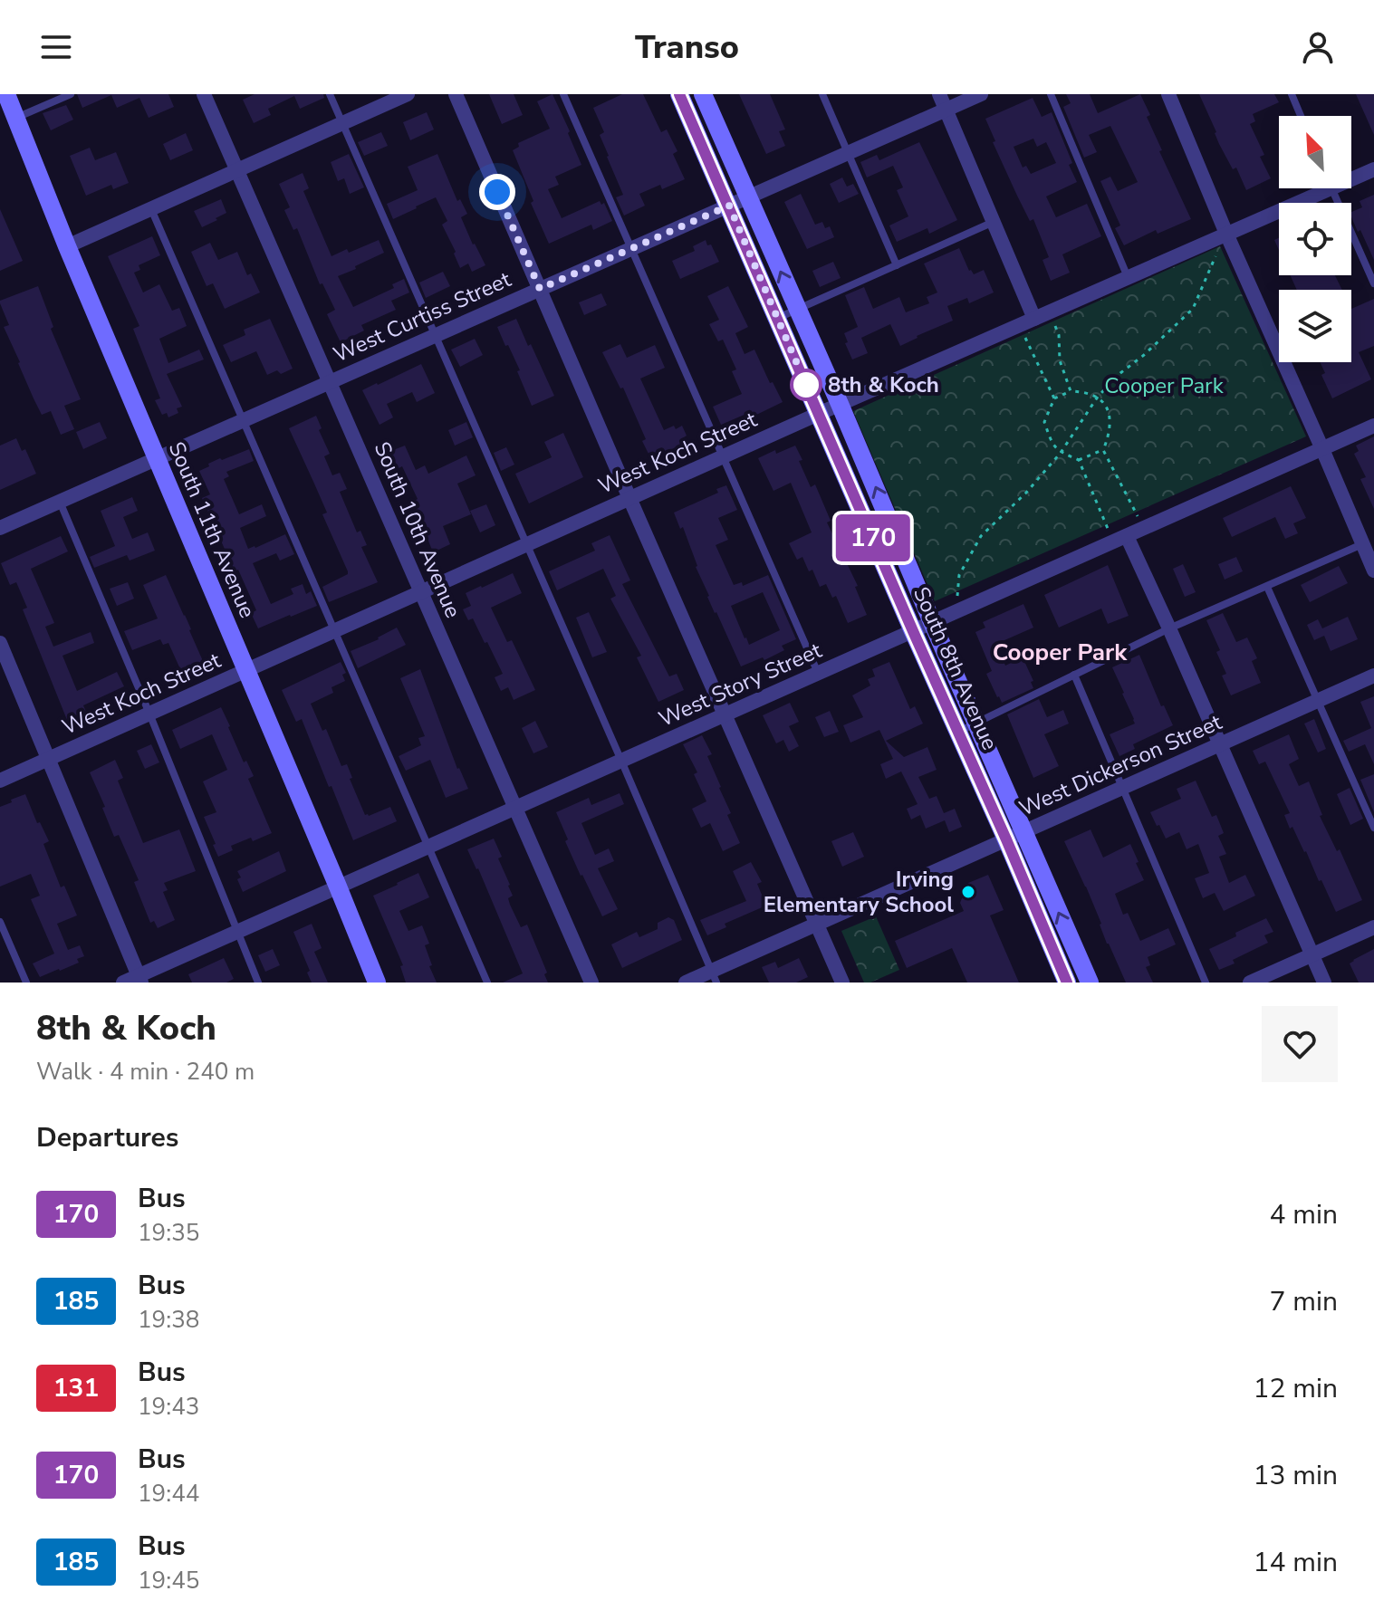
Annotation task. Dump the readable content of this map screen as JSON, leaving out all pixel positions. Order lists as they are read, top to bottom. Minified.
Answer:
{"streets":{"street":["West Curtiss Street","West Koch Street","South 11th Avenue","South 10th Avenue","South 8th Avenue","West Story Street","West Dickerson Street"]},"crossings":[["West Curtiss Street","South 11th Avenue"],["West Curtiss Street","South 10th Avenue"],["West Curtiss Street","South 8th Avenue"],["West Koch Street","South 11th Avenue"],["West Koch Street","South 10th Avenue"],["West Koch Street","South 8th Avenue"],["South 11th Avenue","West Story Street"],["South 10th Avenue","West Story Street"],["South 8th Avenue","West Story Street"],["South 8th Avenue","West Dickerson Street"]],"districts":["Cooper Park"],"parks":["Cooper Park"],"places":["8th & Koch","Irving Elementary School"],"lines":["bus line 170"],"north":"top left","page":{"header":"Transo","on_map":"170","heading":[["8th & Koch","Walk · 4 min · 240 m"],"Departures"],"list":[{"mark":"170","name":"Bus","note":"19:35","value":"4 min"},{"mark":"185","name":"Bus","note":"19:38","value":"7 min"},{"mark":"131","name":"Bus","note":"19:43","value":"12 min"},{"mark":"170","name":"Bus","note":"19:44","value":"13 min"},{"mark":"185","name":"Bus","note":"19:45","value":"14 min"}]}}
